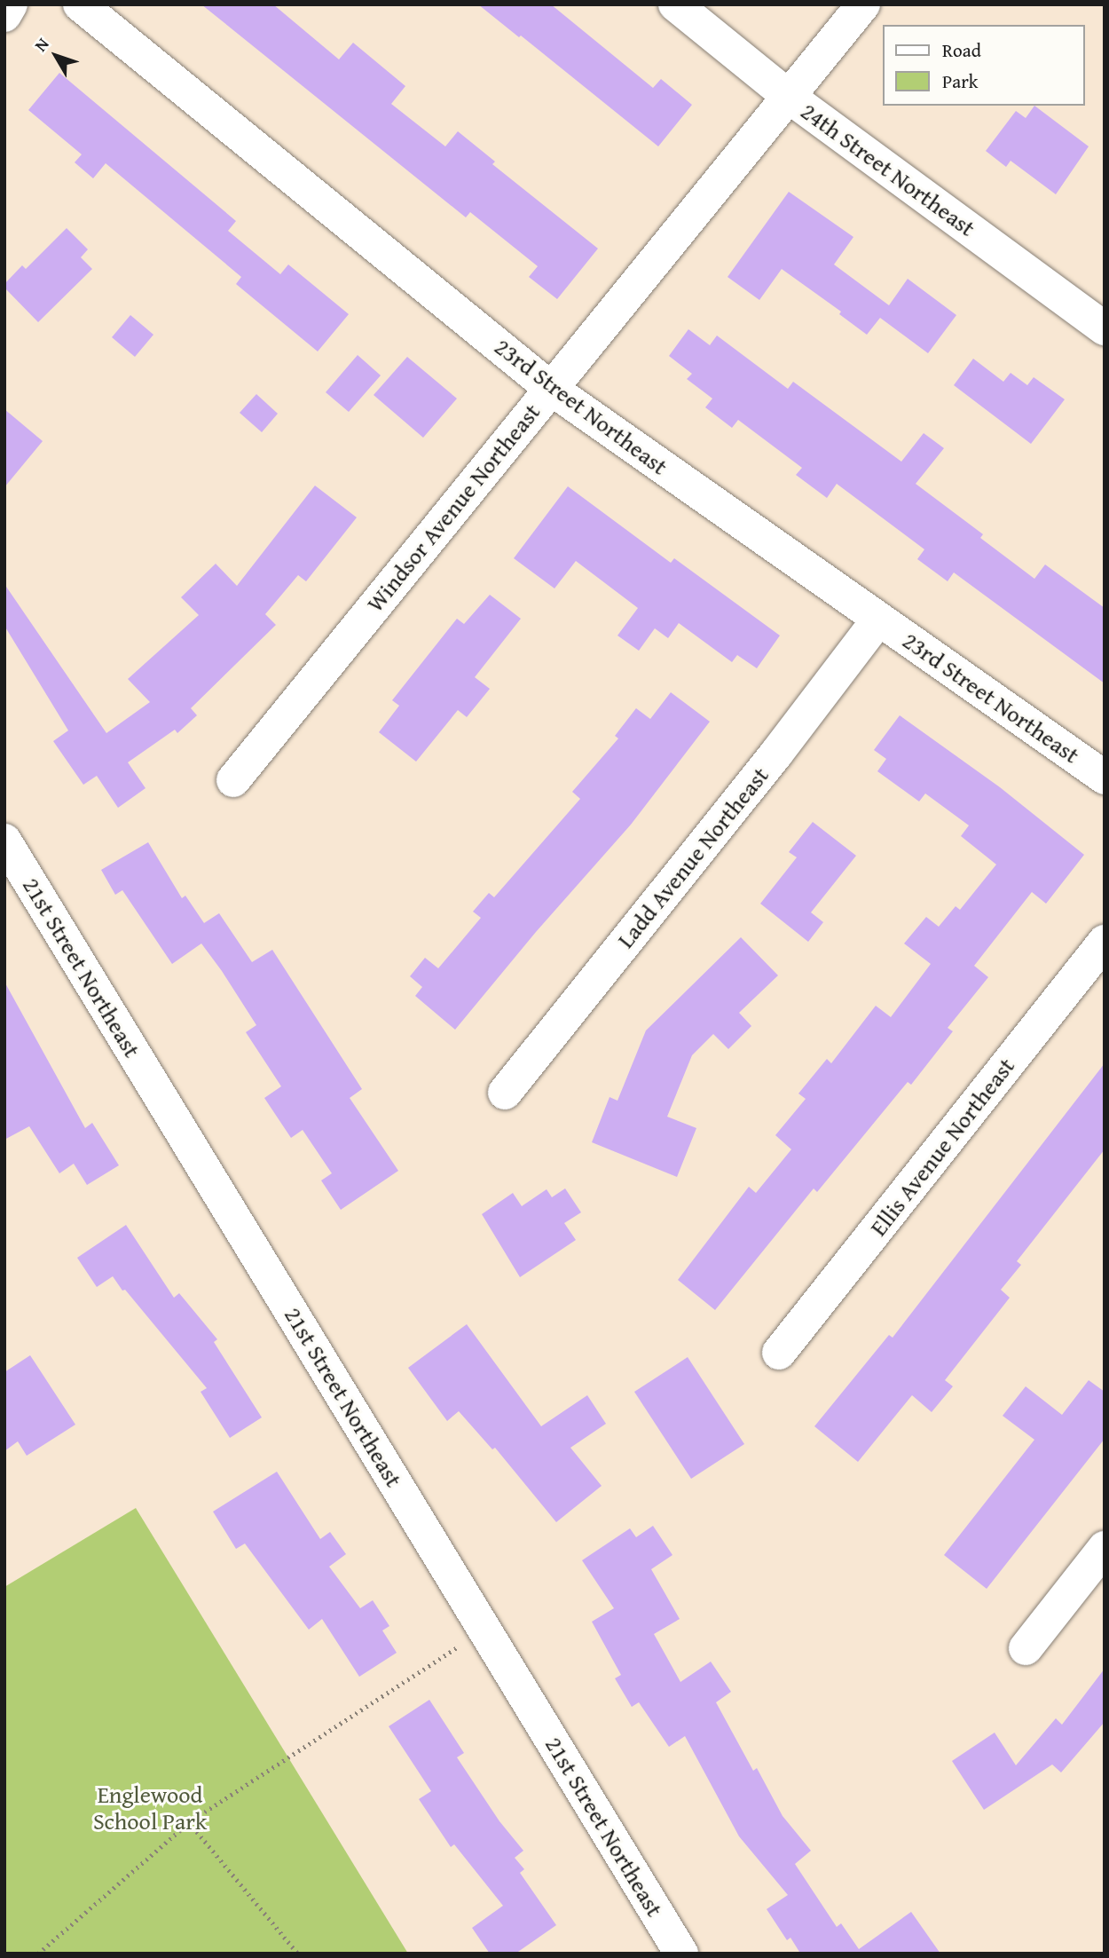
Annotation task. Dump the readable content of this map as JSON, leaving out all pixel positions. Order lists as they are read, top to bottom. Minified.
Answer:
{"streets":{"street":["24th Street Northeast","23rd Street Northeast","Windsor Avenue Northeast","Ladd Avenue Northeast","21st Street Northeast","Ellis Avenue Northeast"]},"crossings":[["24th Street Northeast","Windsor Avenue Northeast"],["23rd Street Northeast","Windsor Avenue Northeast"],["23rd Street Northeast","Ladd Avenue Northeast"]],"parks":["Englewood School Park"],"legend":["Road","Park"],"north":"top left"}
